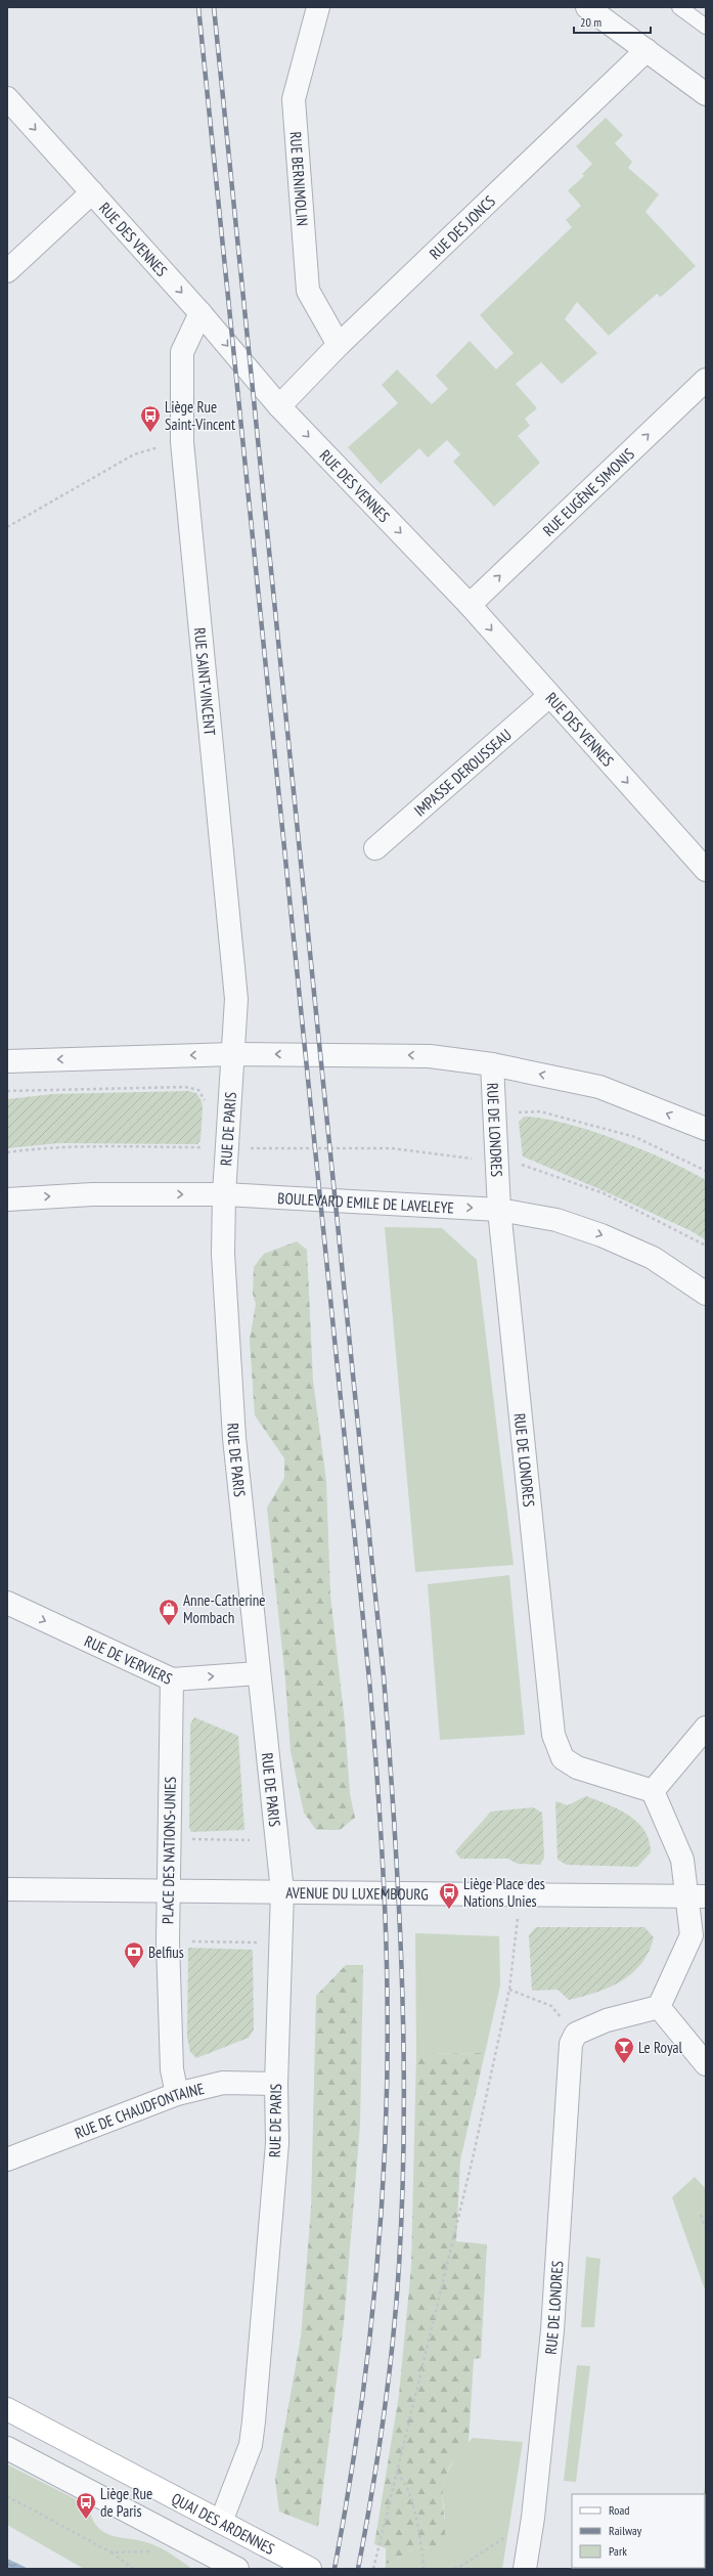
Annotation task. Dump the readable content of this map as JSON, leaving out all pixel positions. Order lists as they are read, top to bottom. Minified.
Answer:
{"streets":{"main road":["QUAI DES ARDENNES"],"street":["RUE BERNIMOLIN","RUE DES JONCS","RUE DES VENNES","RUE EUGÈNE SIMONIS","RUE SAINT-VINCENT","IMPASSE DEROUSSEAU","RUE DE PARIS","RUE DE LONDRES","BOULEVARD EMILE DE LAVELEYE","RUE DE VERVIERS","PLACE DES NATIONS-UNIES","AVENUE DU LUXEMBOURG","RUE DE CHAUDFONTAINE"]},"crossings":[["RUE BERNIMOLIN","RUE DES JONCS"],["RUE DES JONCS","RUE DES VENNES"],["RUE DES VENNES","RUE EUGÈNE SIMONIS"],["RUE DES VENNES","RUE SAINT-VINCENT"],["RUE DES VENNES","IMPASSE DEROUSSEAU"],["RUE SAINT-VINCENT","RUE DE PARIS"],["RUE DE PARIS","BOULEVARD EMILE DE LAVELEYE"],["RUE DE PARIS","RUE DE VERVIERS"],["RUE DE PARIS","AVENUE DU LUXEMBOURG"],["RUE DE PARIS","RUE DE CHAUDFONTAINE"],["RUE DE PARIS","QUAI DES ARDENNES"],["RUE DE LONDRES","BOULEVARD EMILE DE LAVELEYE"],["RUE DE VERVIERS","PLACE DES NATIONS-UNIES"],["PLACE DES NATIONS-UNIES","AVENUE DU LUXEMBOURG"],["PLACE DES NATIONS-UNIES","RUE DE CHAUDFONTAINE"]],"one_way":["RUE DES VENNES","RUE EUGÈNE SIMONIS","RUE DE VERVIERS"],"places":{"bus stop":["Liège Rue Saint-Vincent","Liège Place des Nations Unies","Liège Rue de Paris"],"shop":["Anne-Catherine Mombach"],"bank":["Belfius"],"bar":["Le Royal"]},"legend":["Road","Railway","Park"],"scale_bar":"20 m"}
